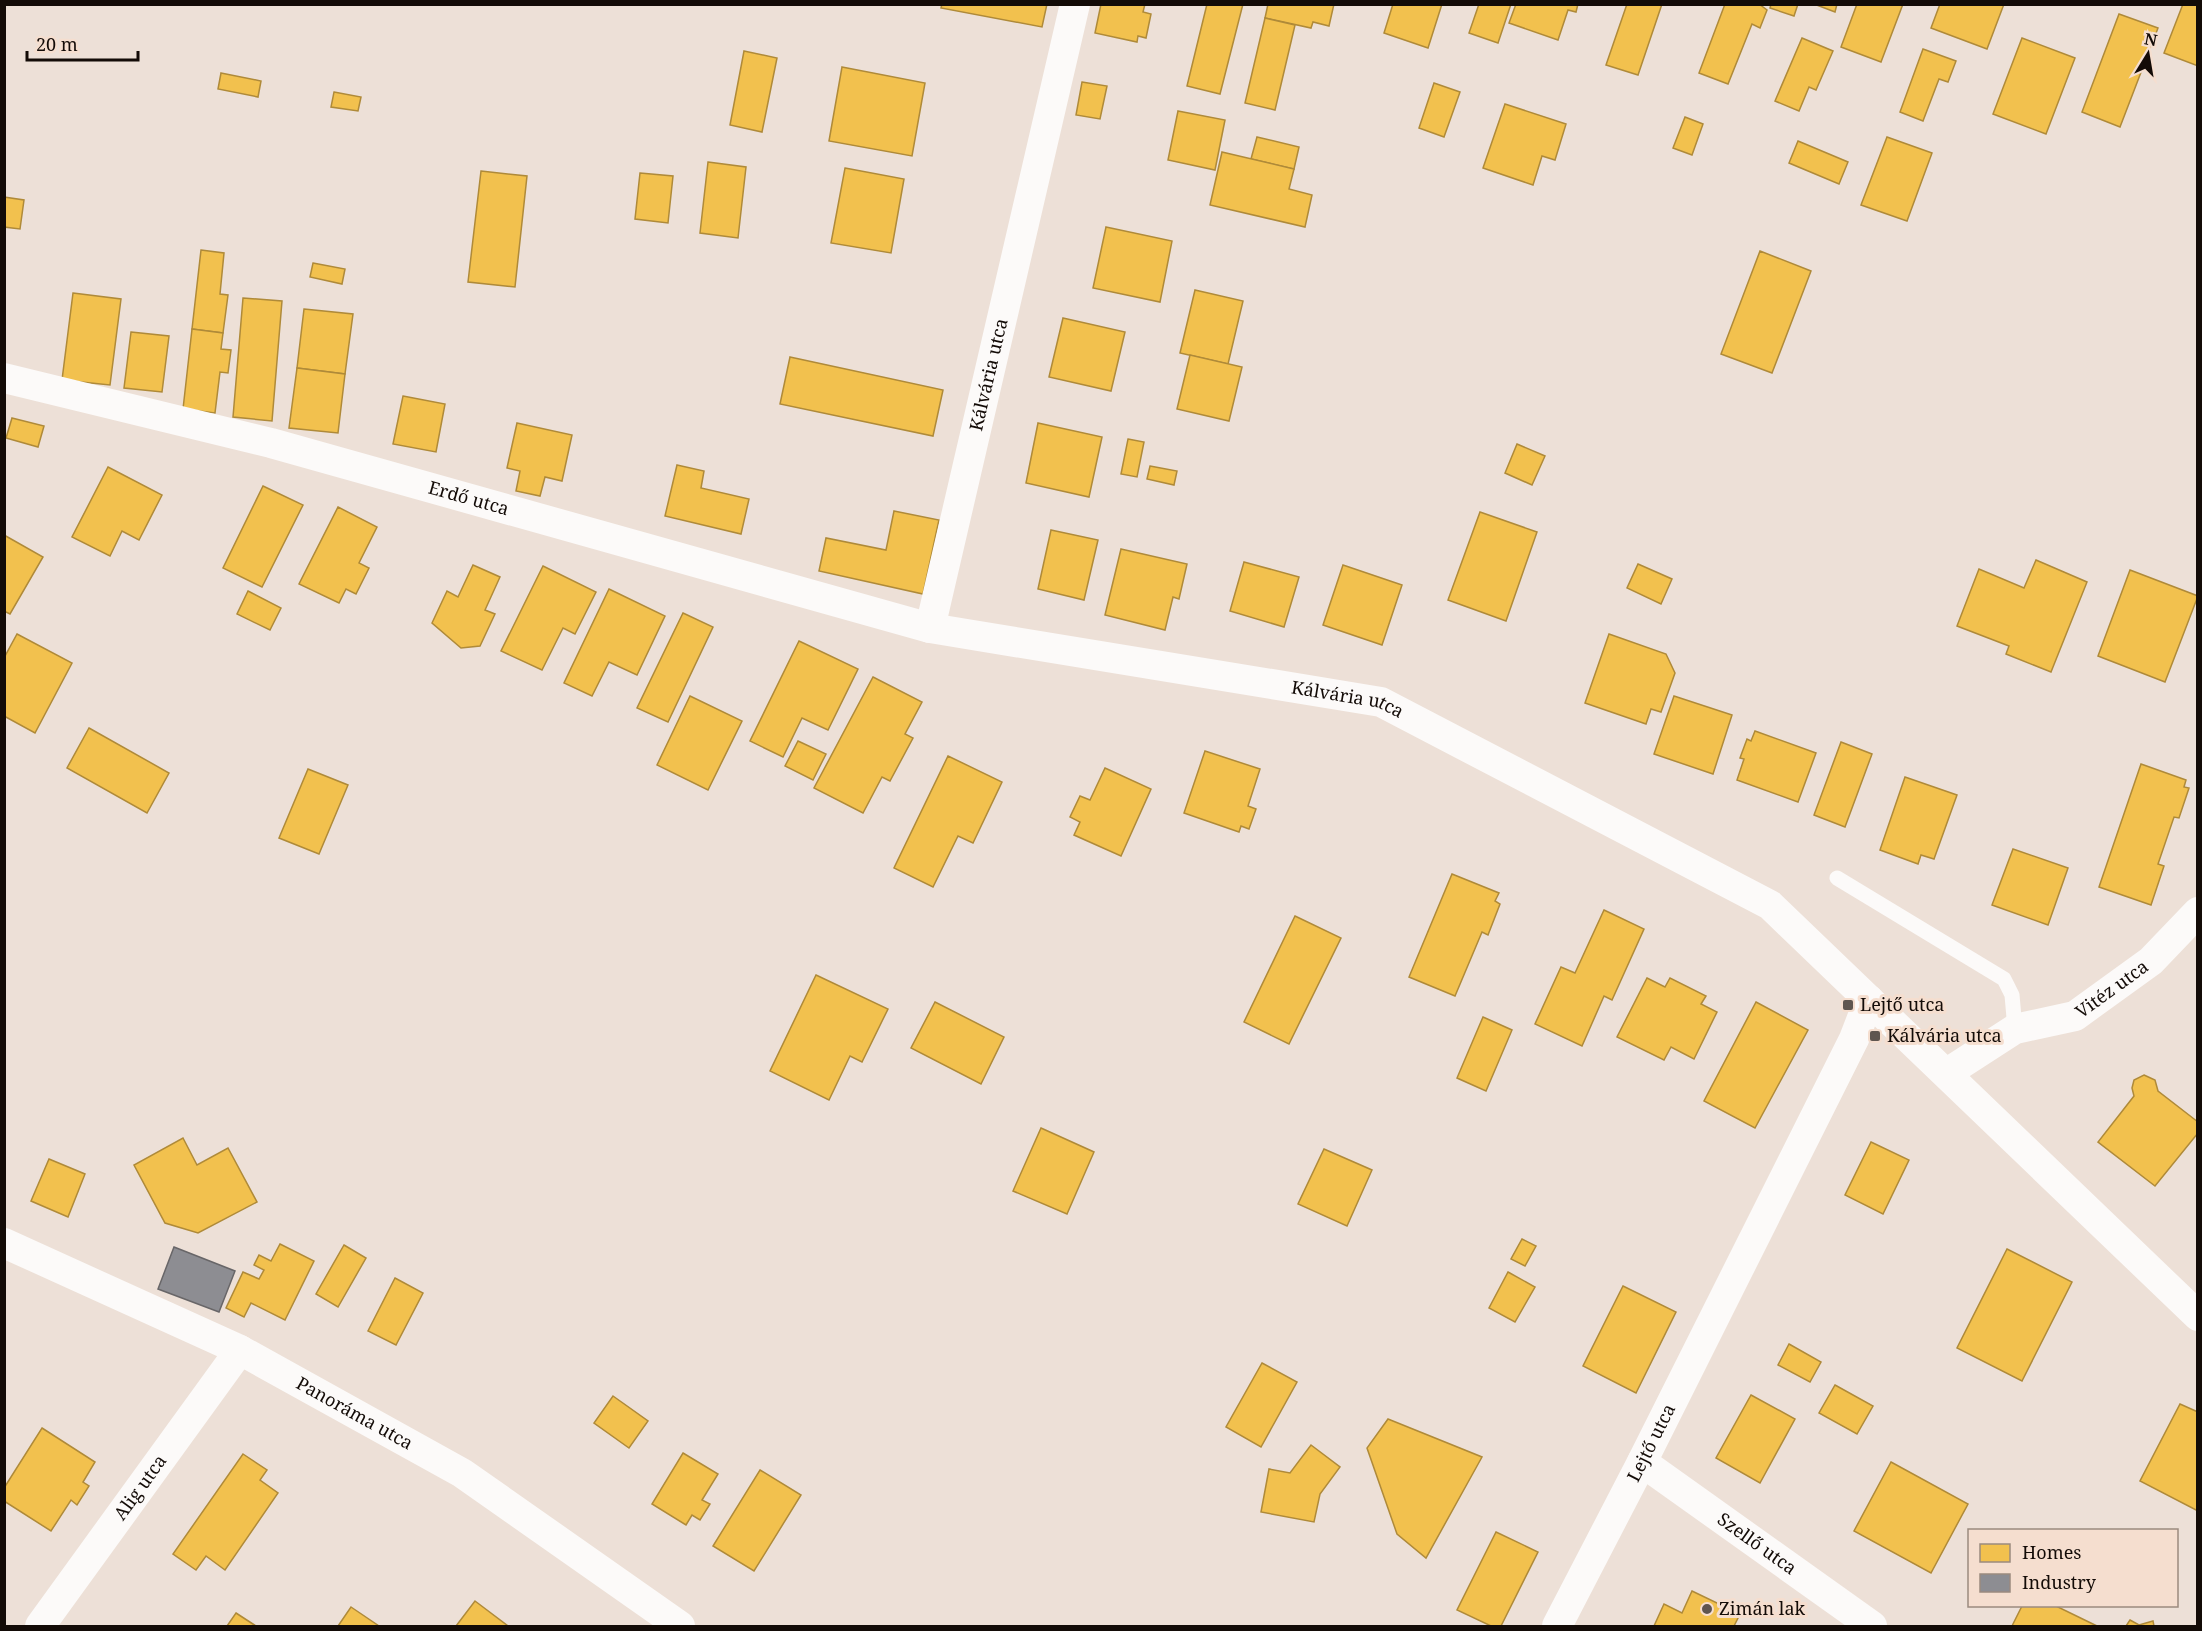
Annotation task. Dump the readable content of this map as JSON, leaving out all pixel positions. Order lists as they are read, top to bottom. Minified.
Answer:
{"streets":{"street":["Kálvária utca","Erdő utca","Vitéz utca","Panoráma utca","Lejtő utca","Alig utca","Szellő utca"]},"crossings":[["Kálvária utca","Erdő utca"],["Kálvária utca","Vitéz utca"],["Kálvária utca","Lejtő utca"],["Panoráma utca","Alig utca"],["Lejtő utca","Szellő utca"]],"places":{"transit":["Lejtő utca","Kálvária utca"],"other":["Zimán lak"]},"legend":["Homes","Industry"],"scale_bar":"20 m","north":"top"}
